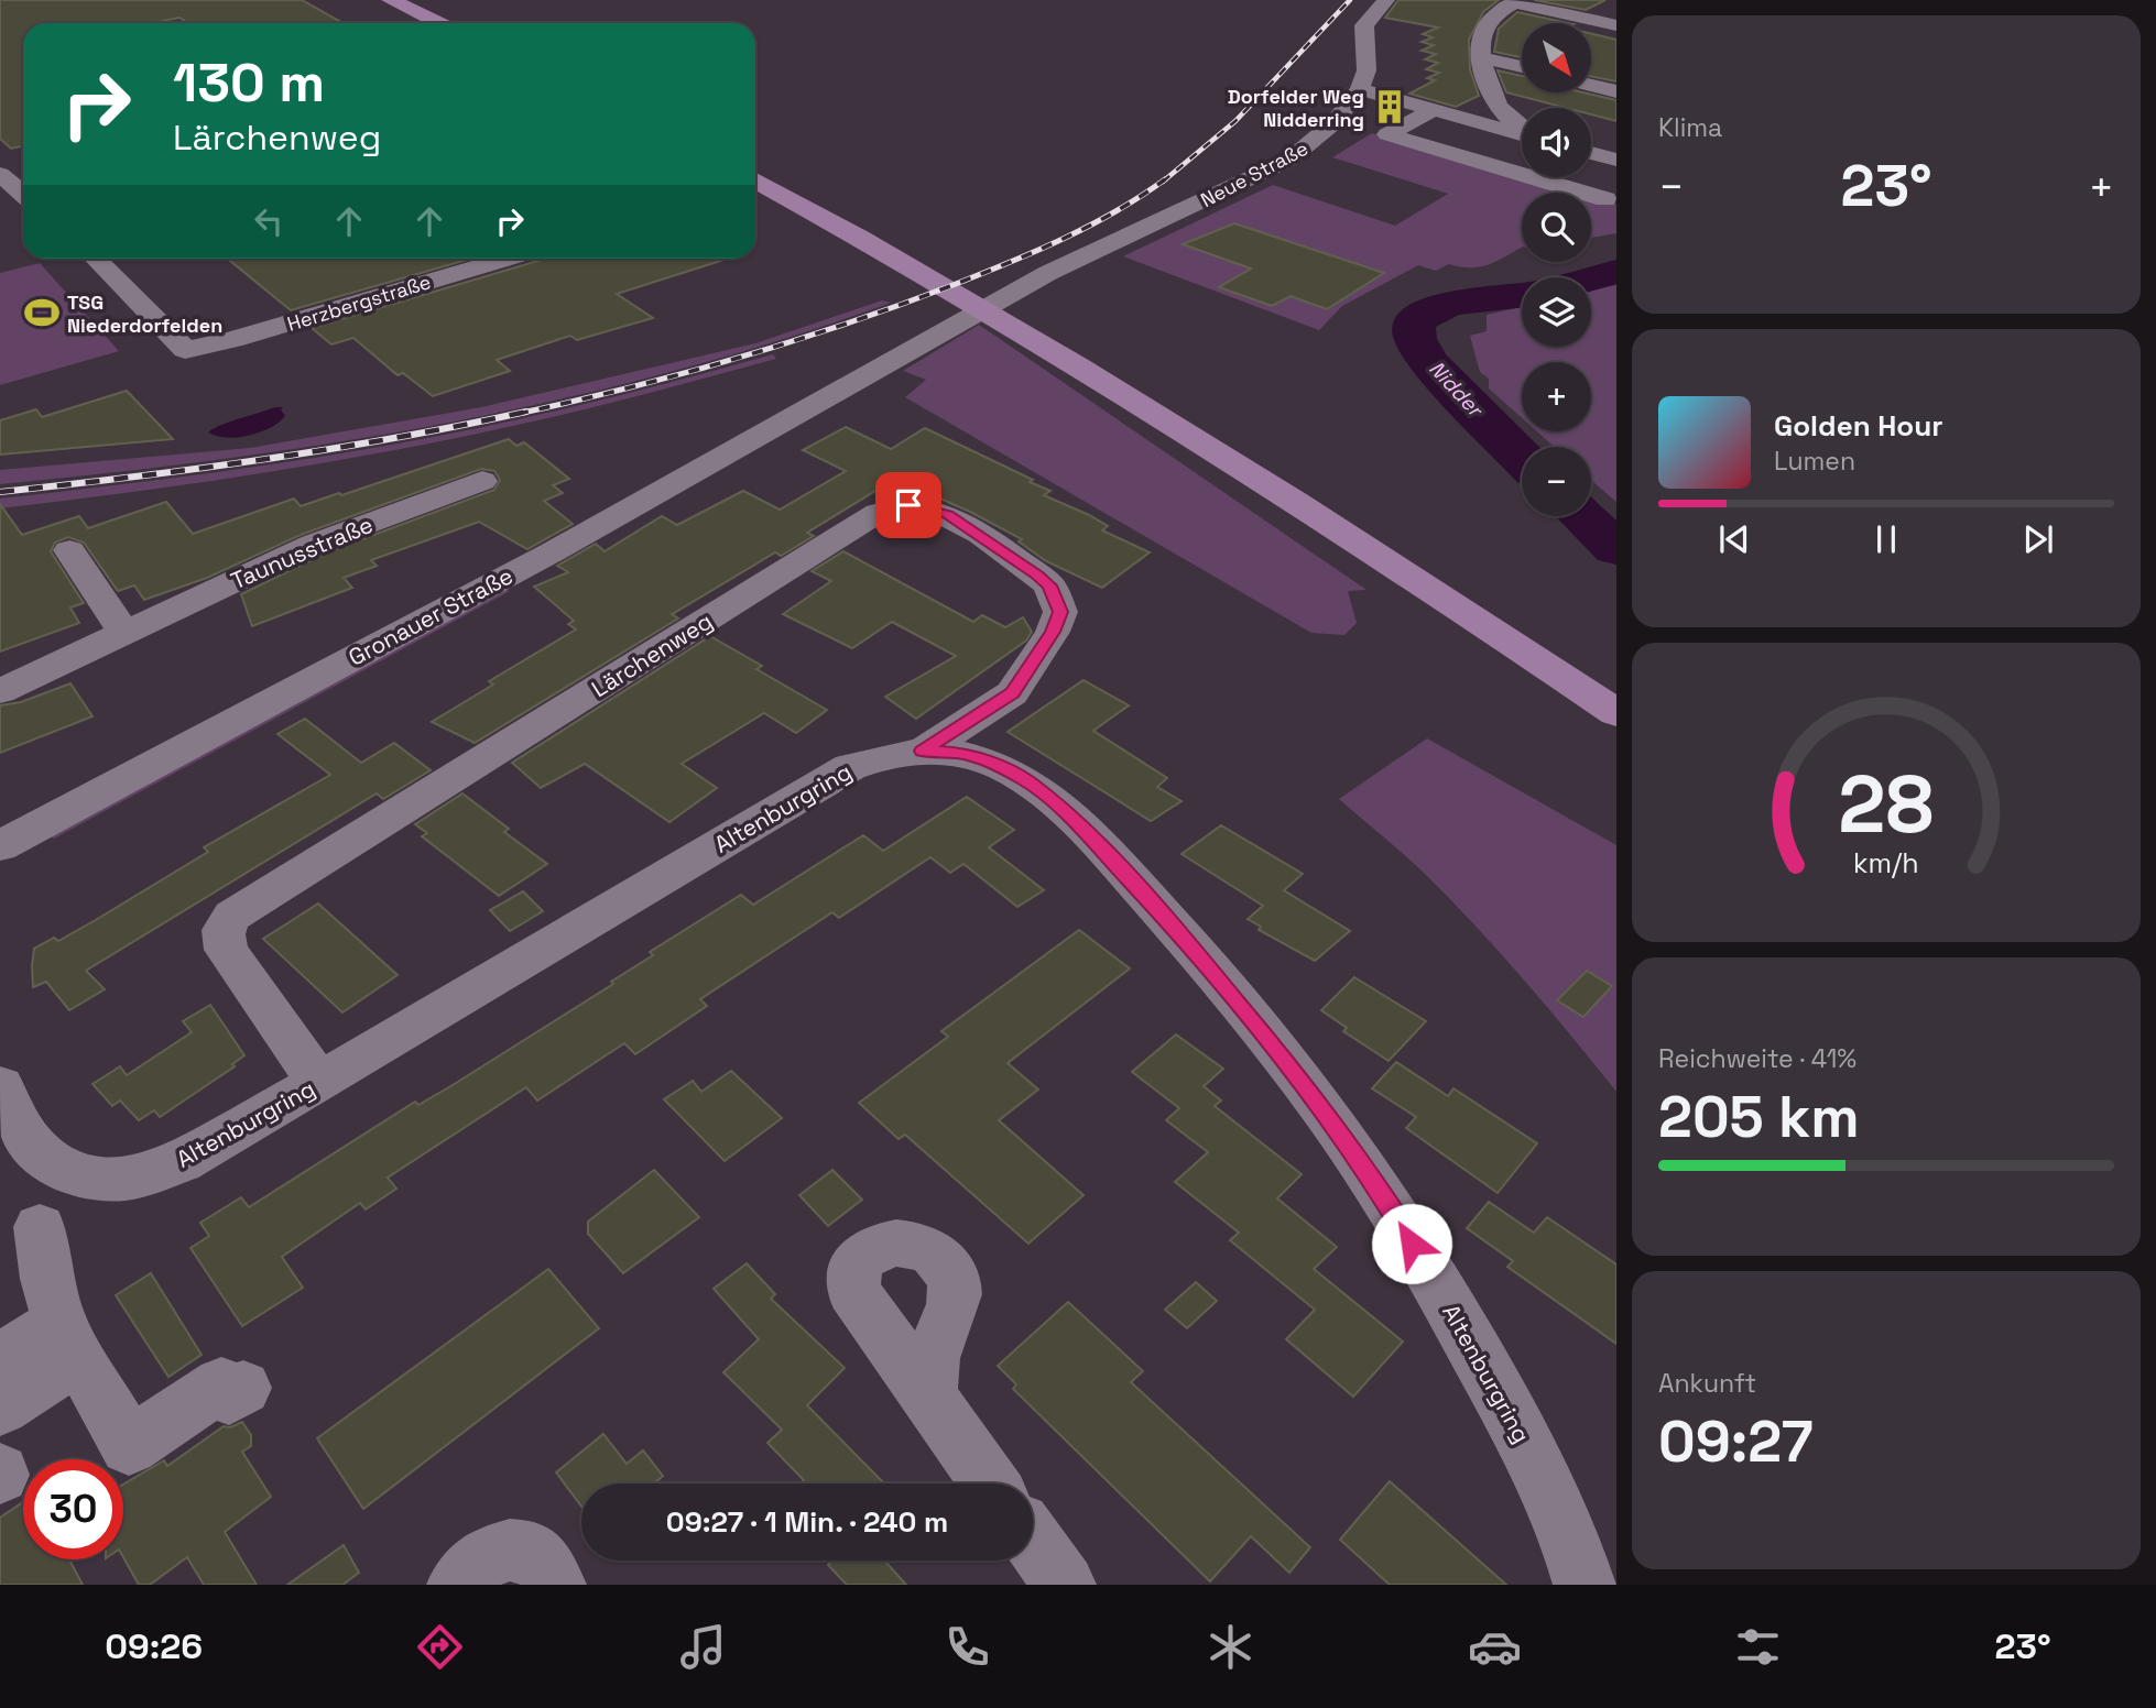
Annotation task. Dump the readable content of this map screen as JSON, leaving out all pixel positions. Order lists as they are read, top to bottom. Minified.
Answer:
{"streets":{"street":["Neue Straße","Herzbergstraße","Taunusstraße","Gronauer Straße","Lärchenweg","Altenburgring"]},"crossings":[["Neue Straße","Gronauer Straße"],["Lärchenweg","Altenburgring"]],"water":["Nidder"],"places":{"building":["Dorfelder Weg Nidderring"],"sports":["TSG Niederdorfelden"]},"north":"bottom right","page":{"tile":["Klima",["Reichweite · 41%","205 km"],["Ankunft","09:27"]],"map_buttons":["+","−"],"turn":["130 m","Lärchenweg"],"heat":["−","23°","+"],"song":["Golden Hour","Lumen"],"limit":"30","trip":"09:27 · 1 Min. · 240 m","tabs":["09:26","23°"],"gauge":["28","km/h"]}}
